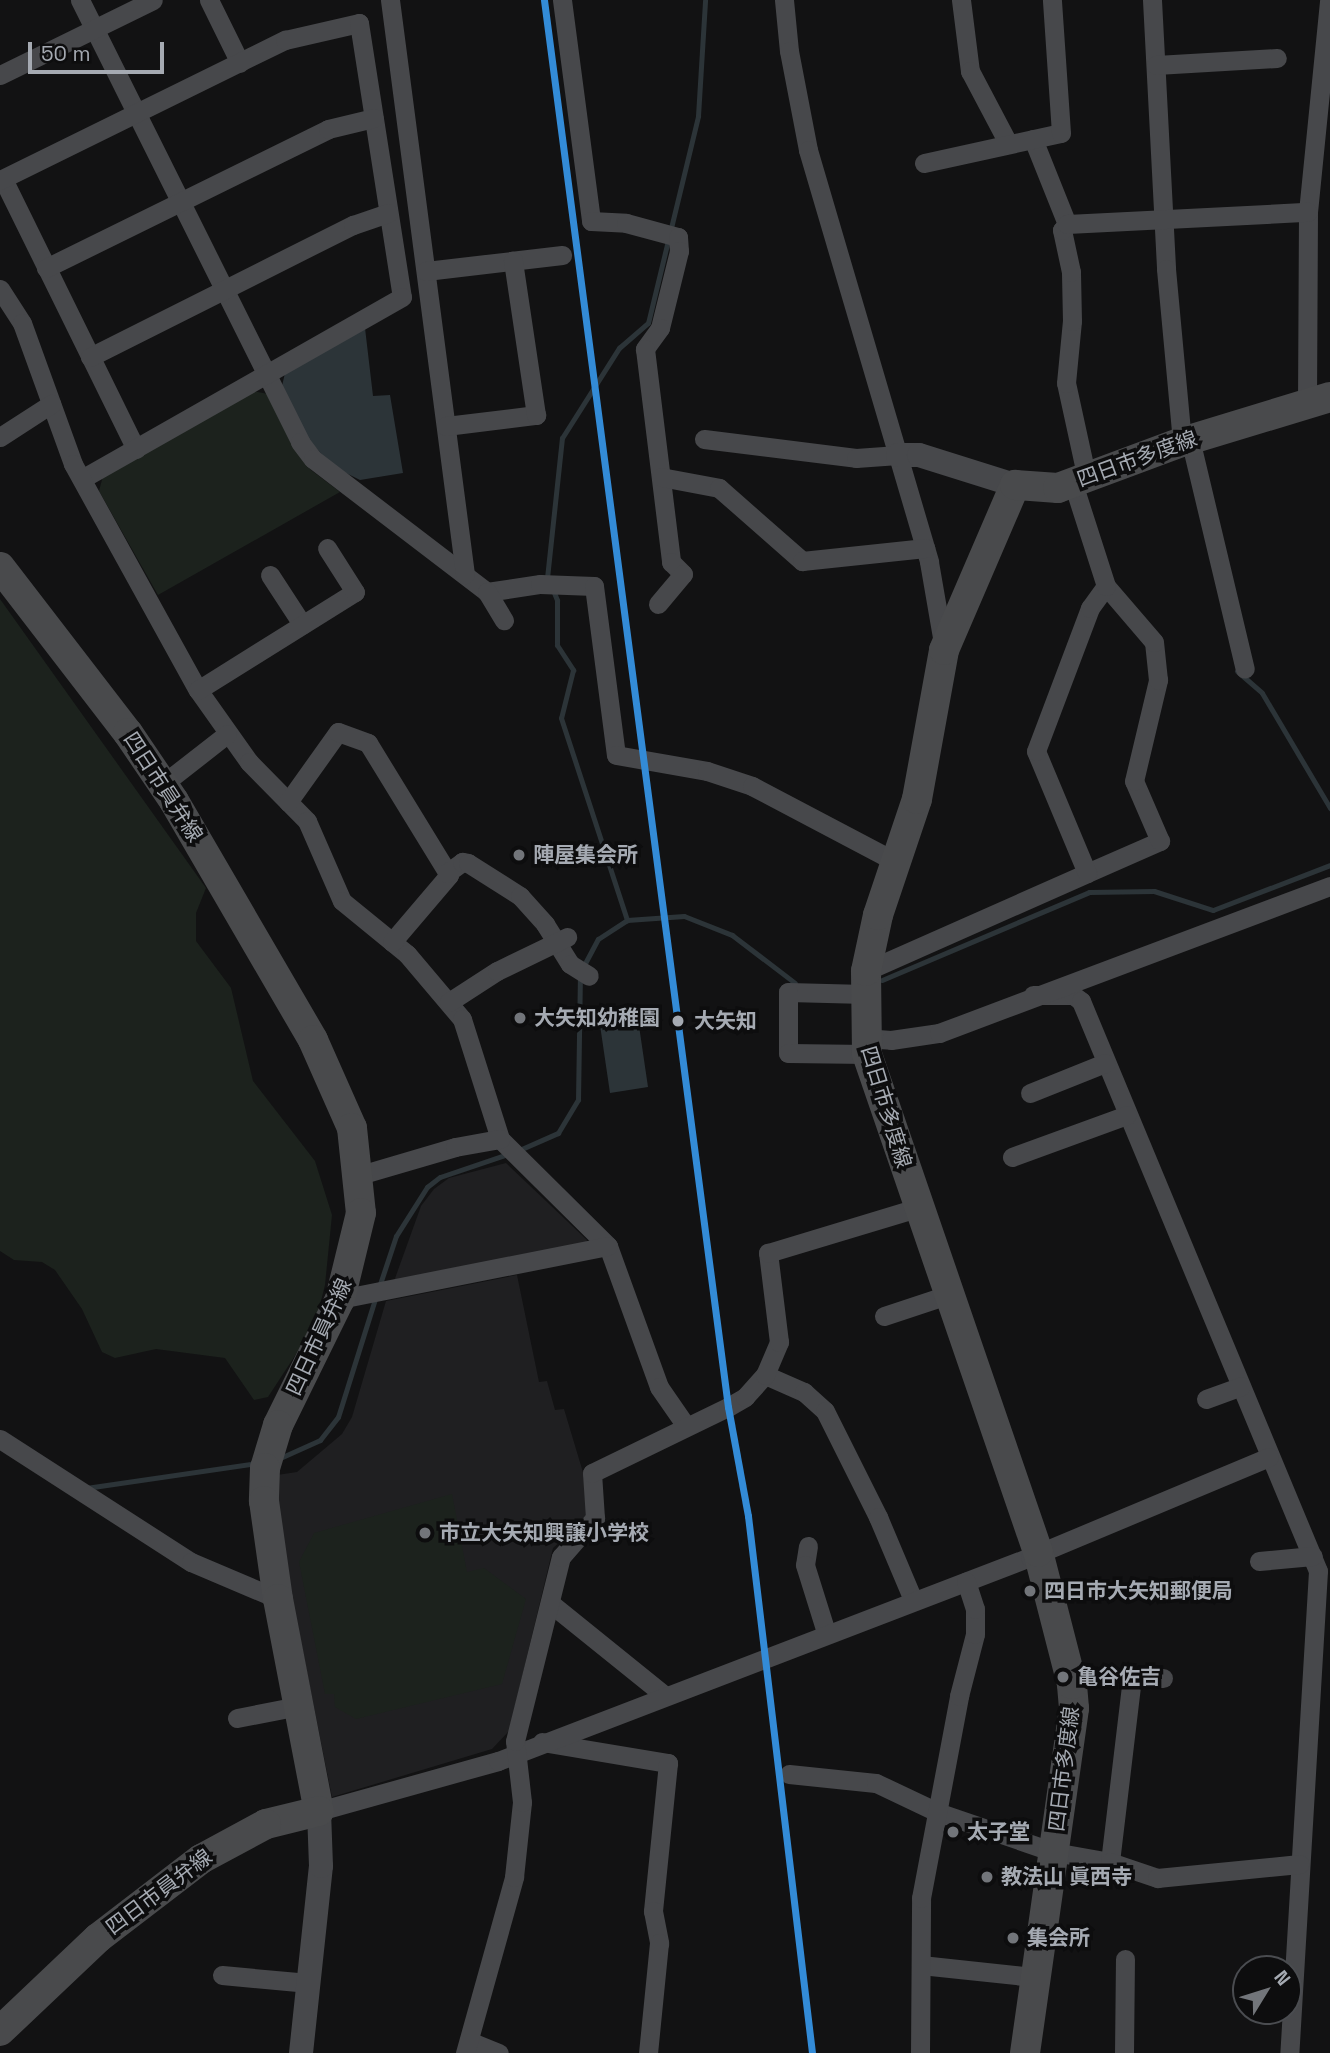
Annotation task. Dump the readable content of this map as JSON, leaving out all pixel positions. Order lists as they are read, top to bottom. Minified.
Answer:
{"streets":{"main road":["四日市多度線","四日市員弁線"]},"places":["陣屋集会所","大矢知幼稚園","大矢知","市立大矢知興譲小学校","四日市大矢知郵便局","亀谷佐吉","太子堂","教法山 眞西寺","集会所"],"scale_bar":"50 m","north":"top right"}
